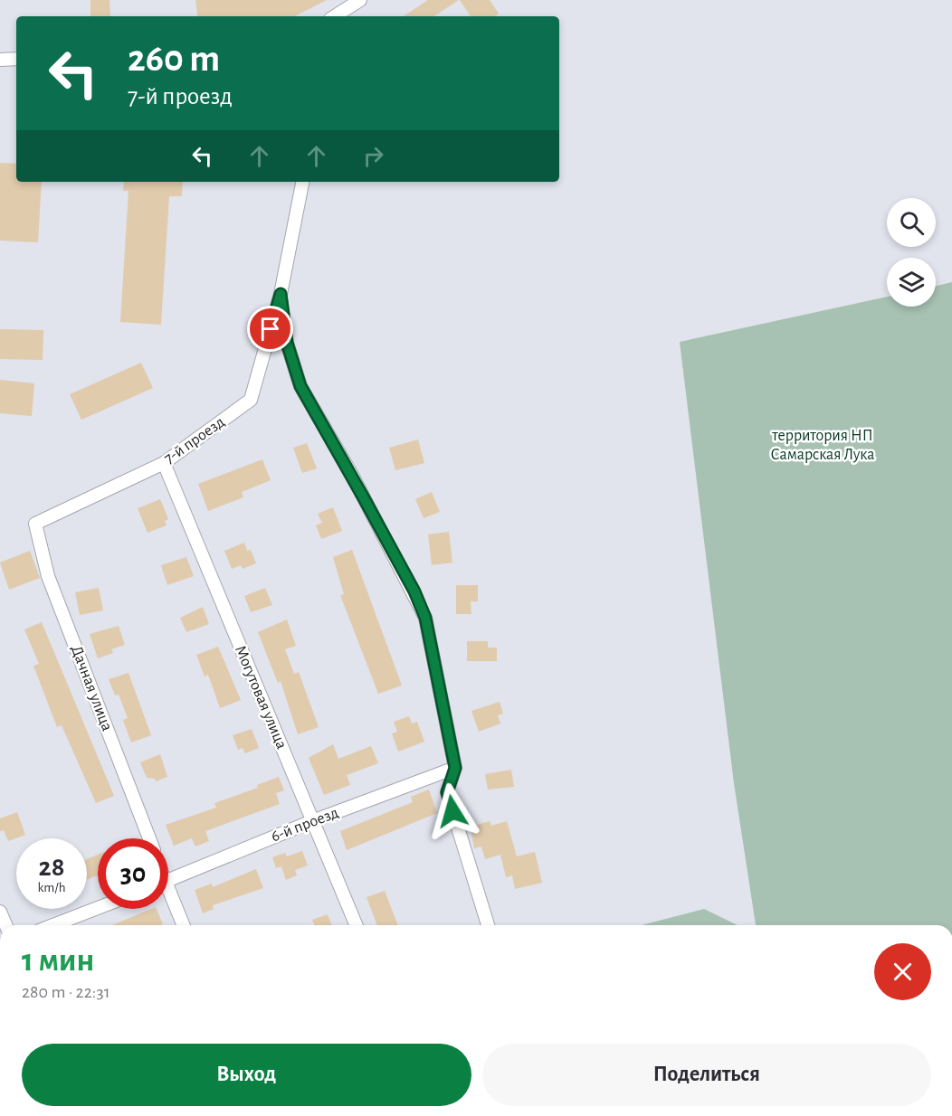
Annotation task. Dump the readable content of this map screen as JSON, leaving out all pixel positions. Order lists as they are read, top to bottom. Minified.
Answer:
{"streets":{"street":["7-й проезд","Дачная улица","Могутовая улица","6-й проезд"]},"crossings":[["7-й проезд","Дачная улица"],["7-й проезд","Могутовая улица"],["Могутовая улица","6-й проезд"]],"parks":["территория НП Самарская Лука"],"page":{"turn":["260 m","7-й проезд"],"speed":"28 km/h","limit":"30","heading":["1 мин","280 m · 22:31"],"buttons":["Выход","Поделиться"]}}
